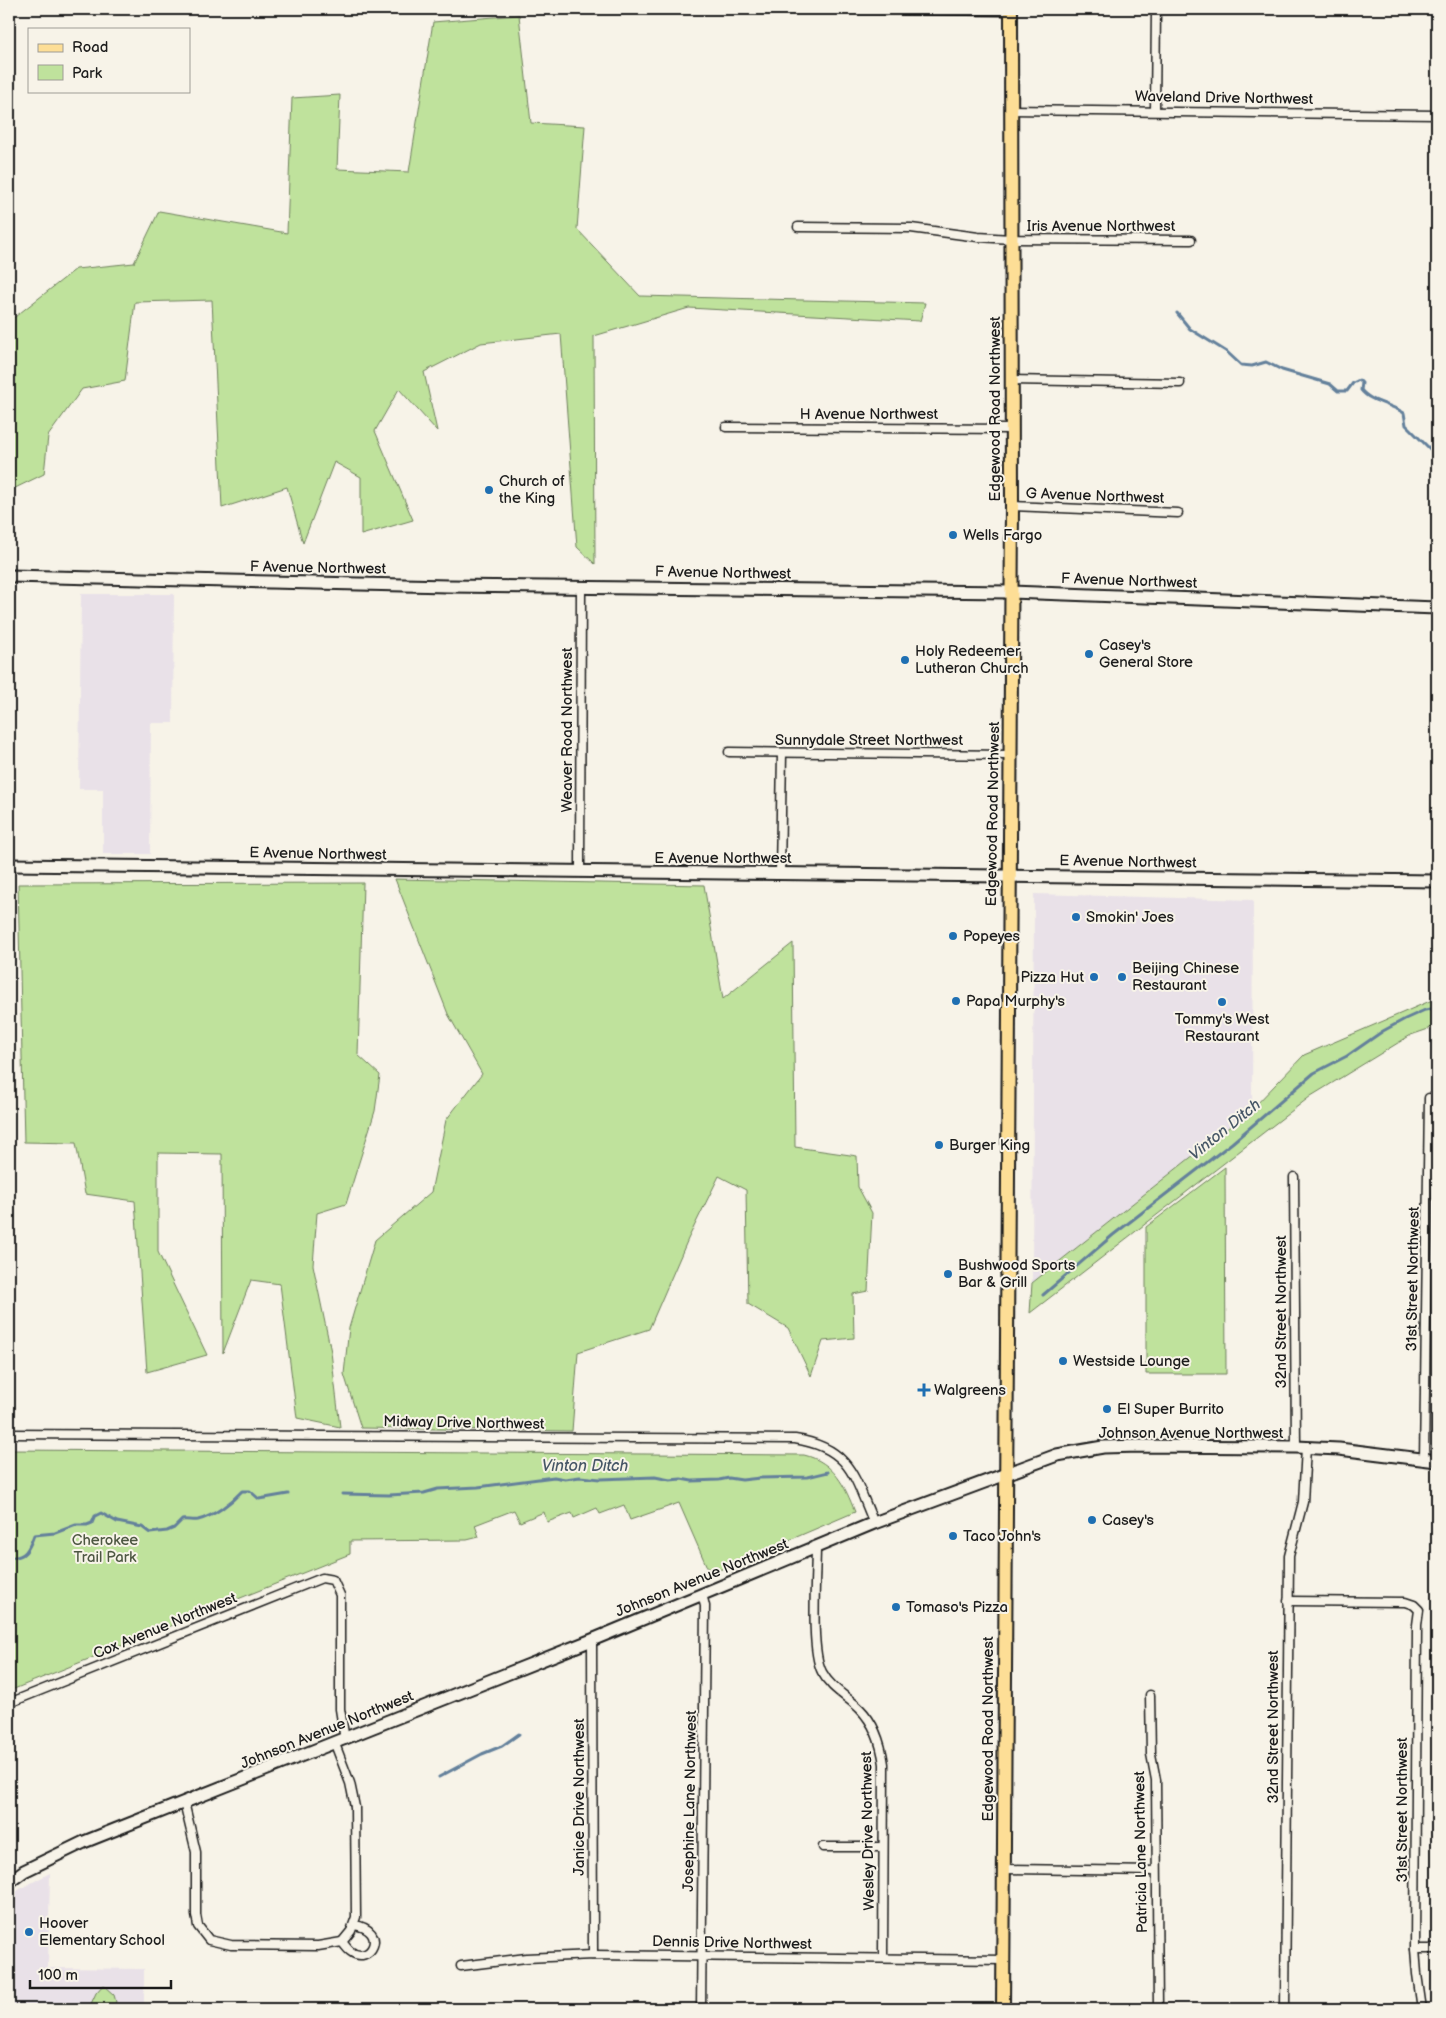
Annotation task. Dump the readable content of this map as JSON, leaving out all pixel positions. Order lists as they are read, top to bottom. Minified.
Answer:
{"streets":{"main road":["Edgewood Road Northwest"],"street":["Waveland Drive Northwest","Iris Avenue Northwest","H Avenue Northwest","G Avenue Northwest","F Avenue Northwest","Weaver Road Northwest","Sunnydale Street Northwest","E Avenue Northwest","31st Street Northwest","32nd Street Northwest","Midway Drive Northwest","Johnson Avenue Northwest","Cox Avenue Northwest","Janice Drive Northwest","Josephine Lane Northwest","Wesley Drive Northwest","Patricia Lane Northwest","Dennis Drive Northwest"]},"crossings":[["Waveland Drive Northwest","Edgewood Road Northwest"],["Iris Avenue Northwest","Edgewood Road Northwest"],["Edgewood Road Northwest","H Avenue Northwest"],["Edgewood Road Northwest","G Avenue Northwest"],["Edgewood Road Northwest","F Avenue Northwest"],["Edgewood Road Northwest","Sunnydale Street Northwest"],["Edgewood Road Northwest","E Avenue Northwest"],["Edgewood Road Northwest","Johnson Avenue Northwest"],["Edgewood Road Northwest","Dennis Drive Northwest"],["F Avenue Northwest","Weaver Road Northwest"],["Weaver Road Northwest","E Avenue Northwest"],["31st Street Northwest","32nd Street Northwest"],["31st Street Northwest","Johnson Avenue Northwest"],["32nd Street Northwest","Johnson Avenue Northwest"],["Midway Drive Northwest","Johnson Avenue Northwest"],["Johnson Avenue Northwest","Cox Avenue Northwest"],["Johnson Avenue Northwest","Janice Drive Northwest"],["Johnson Avenue Northwest","Josephine Lane Northwest"],["Johnson Avenue Northwest","Wesley Drive Northwest"],["Janice Drive Northwest","Dennis Drive Northwest"],["Josephine Lane Northwest","Dennis Drive Northwest"],["Wesley Drive Northwest","Dennis Drive Northwest"]],"water":["Vinton Ditch"],"parks":["Cherokee Trail Park"],"places":{"other":["Church of the King","Wells Fargo","Casey's General Store","Holy Redeemer Lutheran Church","Smokin' Joes","Popeyes","Pizza Hut","Beijing Chinese Restaurant","Papa Murphy's","Tommy's West Restaurant","Burger King","Bushwood Sports Bar & Grill","Westside Lounge","El Super Burrito","Casey's","Taco John's","Tomaso's Pizza","Hoover Elementary School"],"health":["Walgreens"]},"legend":["Road","Park"],"scale_bar":"100 m"}
